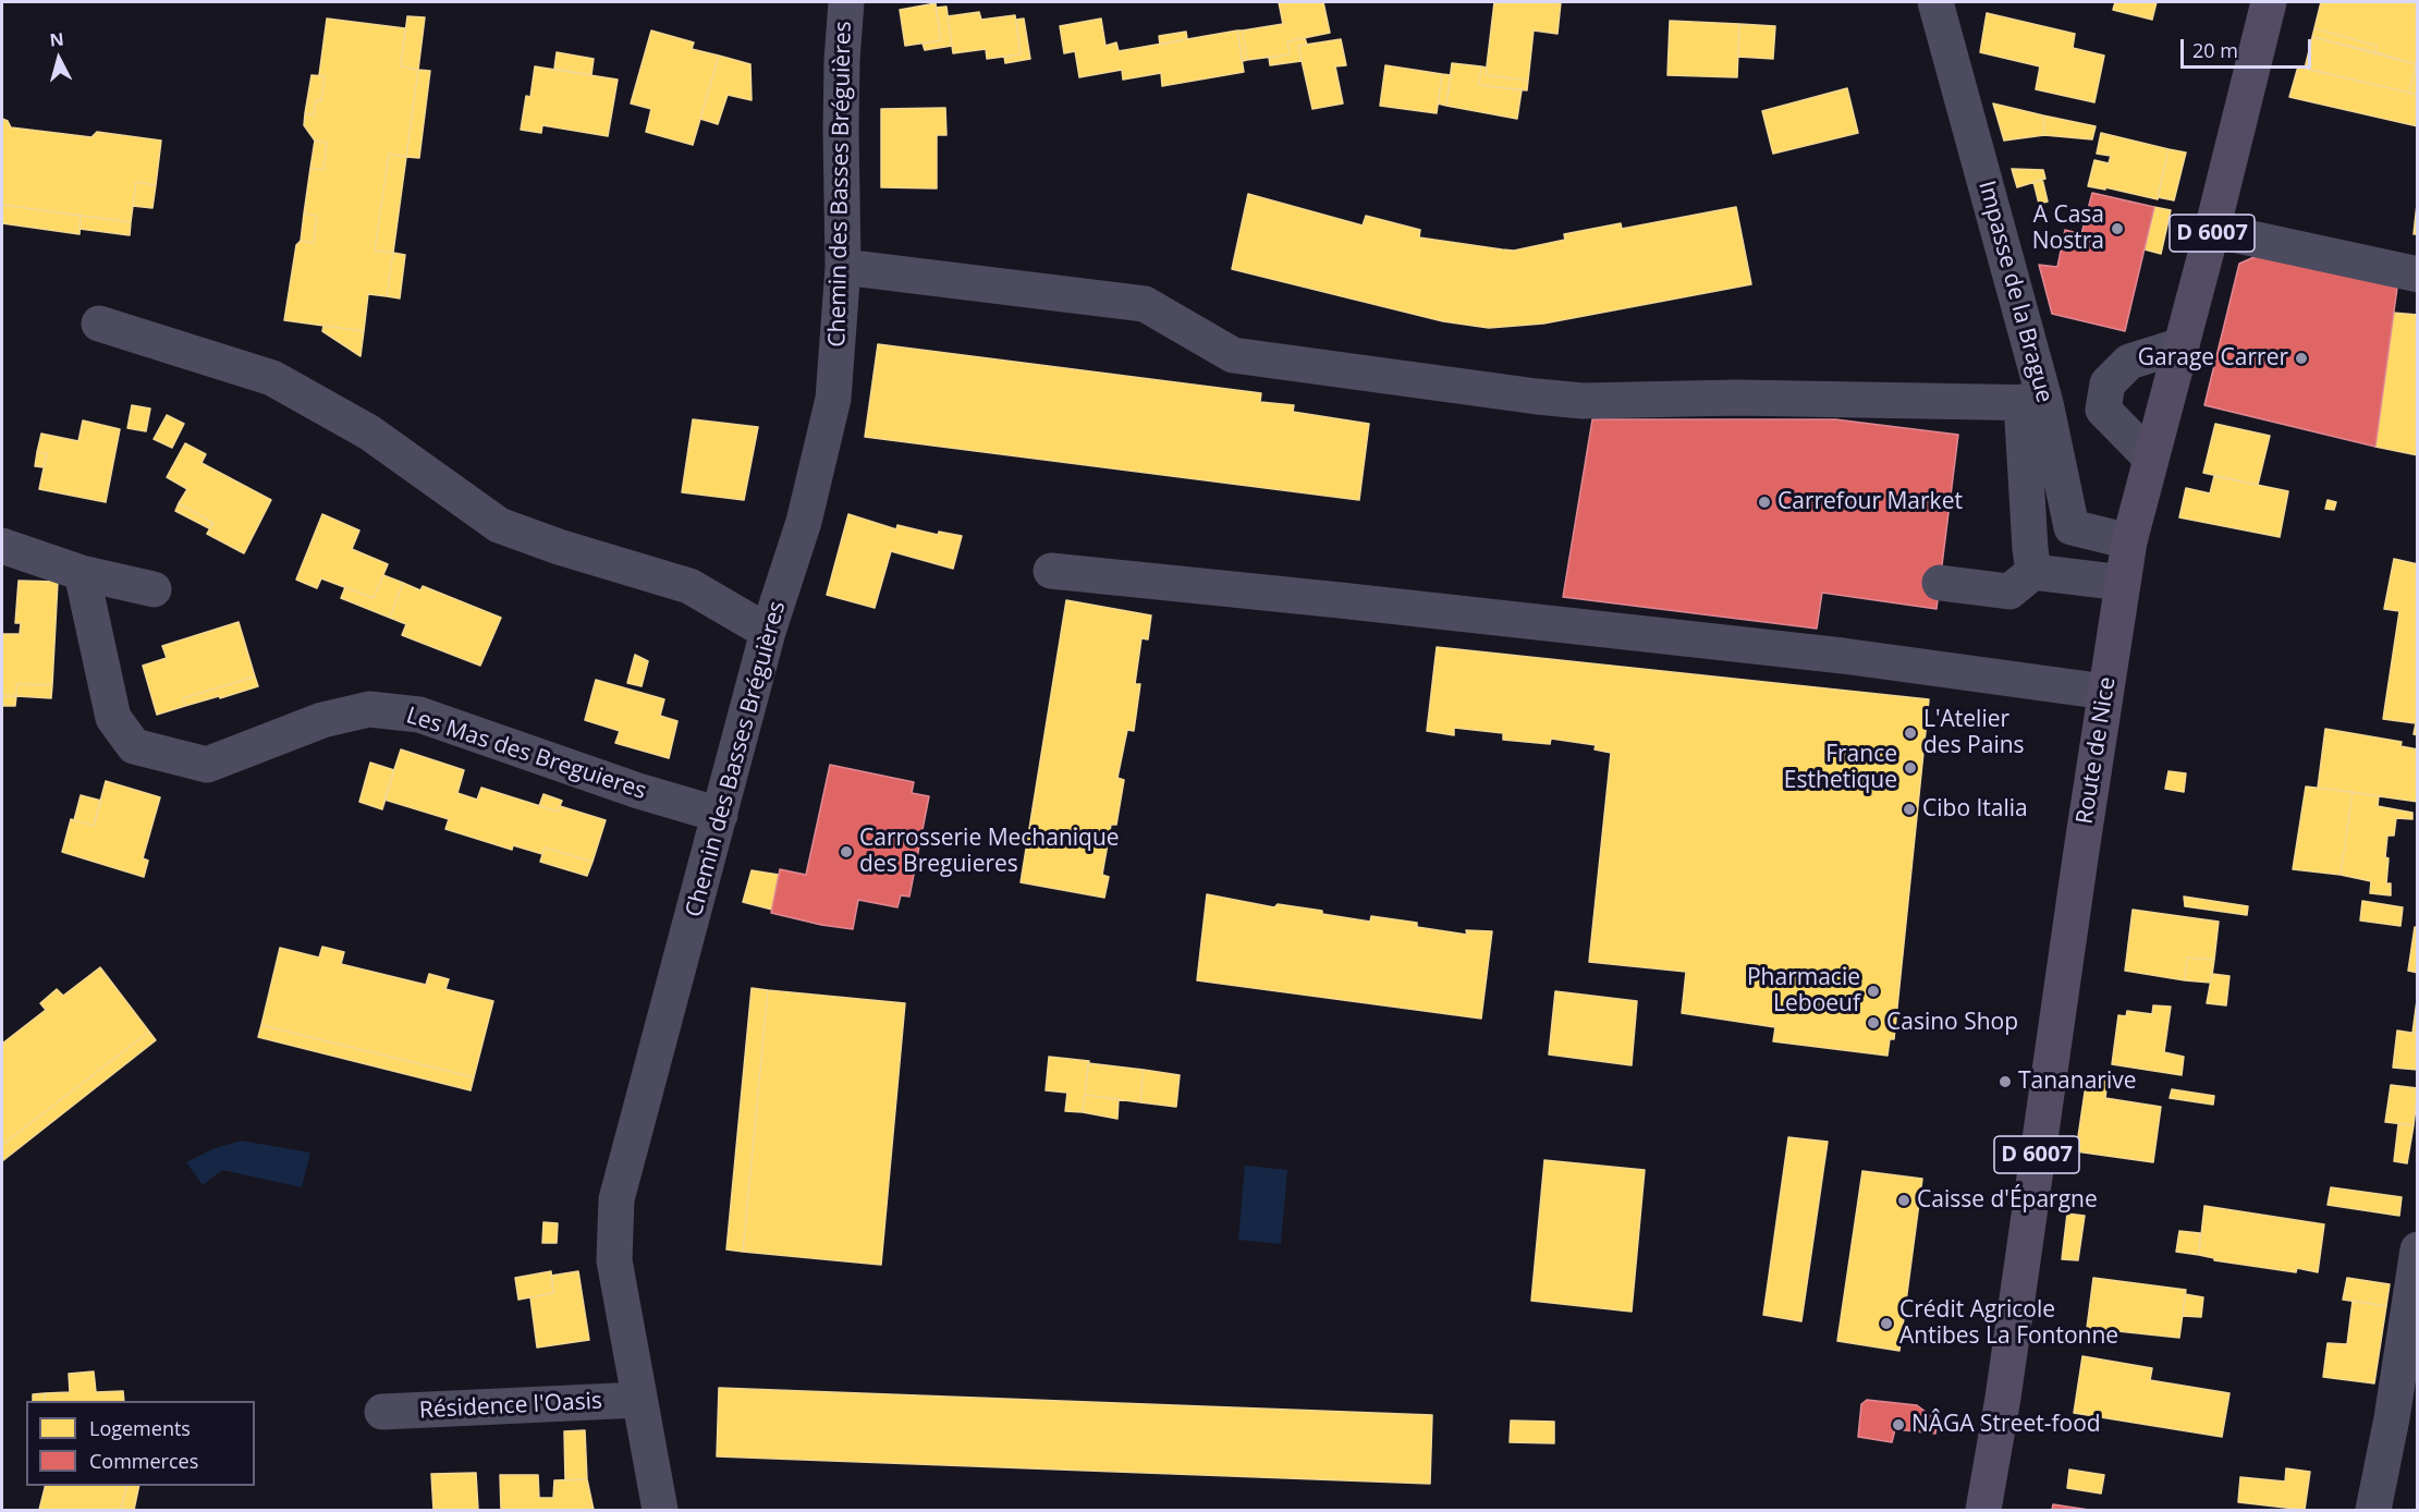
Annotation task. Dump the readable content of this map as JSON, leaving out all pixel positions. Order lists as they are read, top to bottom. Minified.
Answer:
{"streets":{"main road":["D 6007","Route de Nice"],"street":["Chemin des Basses Bréguières","Impasse de la Brague","Les Mas des Breguieres","Résidence l'Oasis"]},"crossings":[["Chemin des Basses Bréguières","Les Mas des Breguieres"],["Chemin des Basses Bréguières","Résidence l'Oasis"],["Impasse de la Brague","Route de Nice"]],"places":["A Casa Nostra","Garage Carrer","Carrefour Market","L'Atelier des Pains","France Esthetique","Cibo Italia","Carrosserie Mechanique des Breguieres","Pharmacie Leboeuf","Casino Shop","Tananarive","Caisse d'Épargne","Crédit Agricole Antibes La Fontonne","NÂGA Street-food"],"legend":["Logements","Commerces"],"scale_bar":"20 m","north":"top"}
